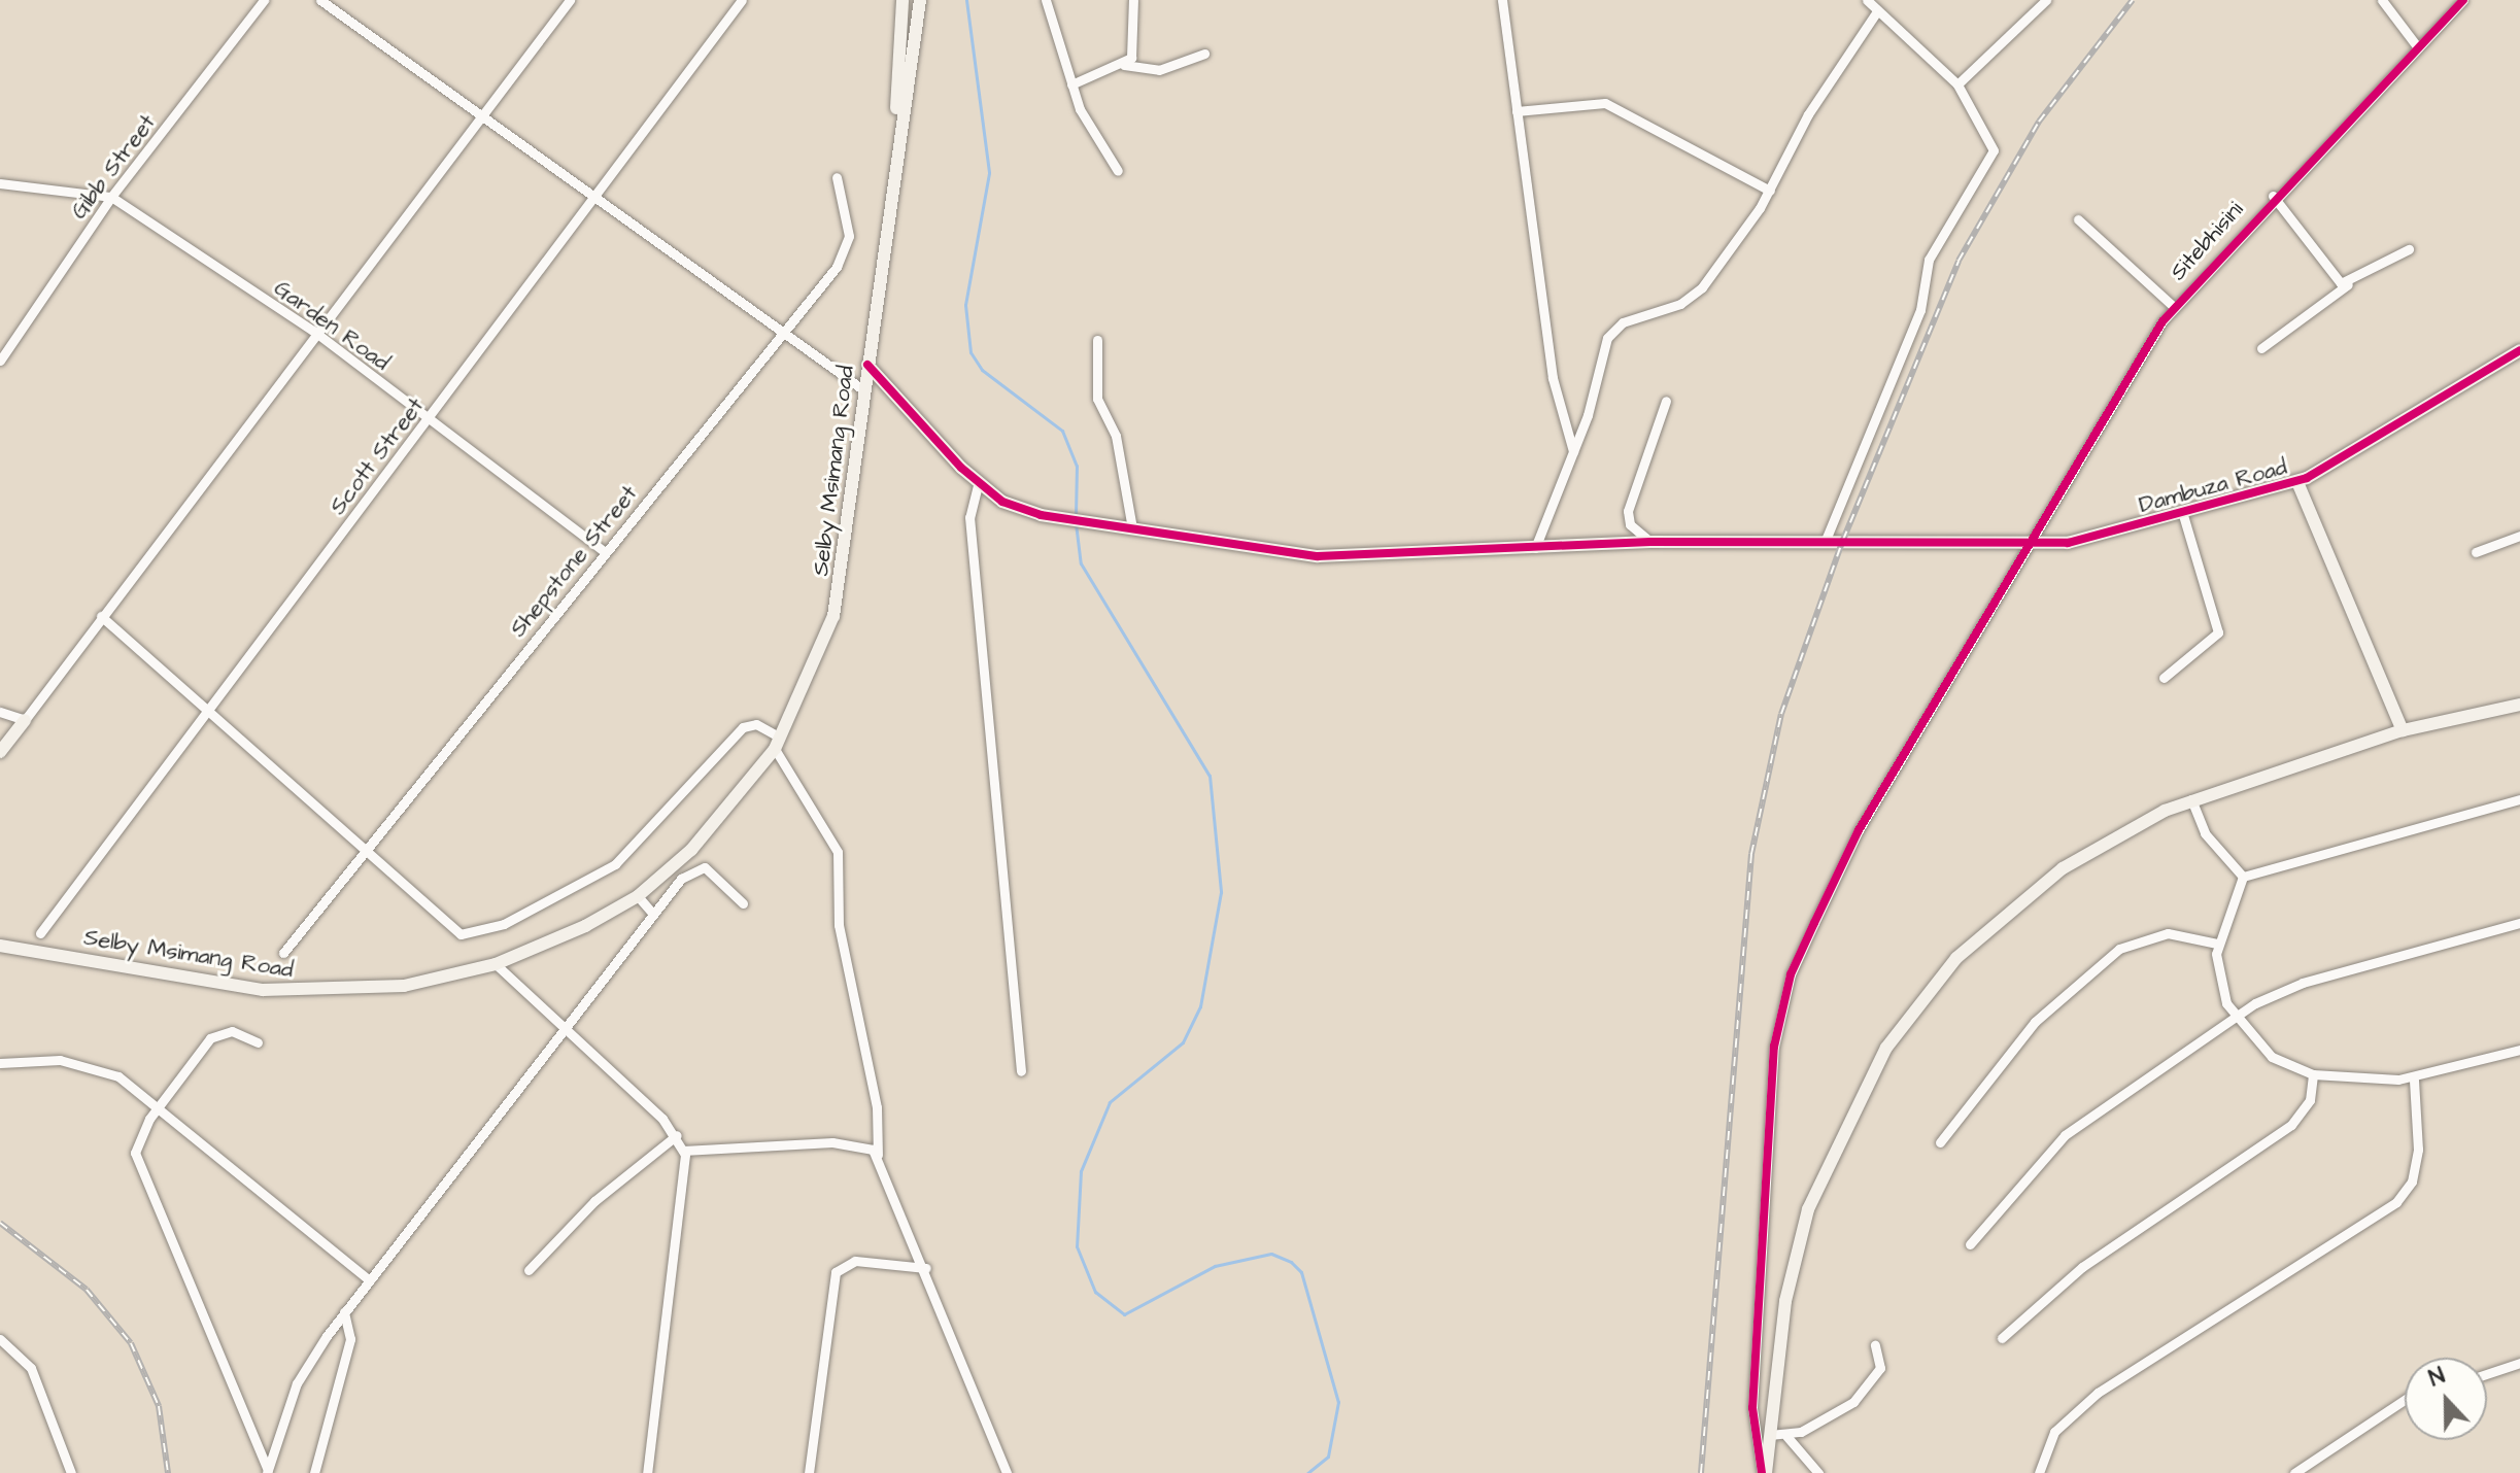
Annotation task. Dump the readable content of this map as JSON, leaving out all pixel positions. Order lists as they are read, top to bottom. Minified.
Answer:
{"streets":{"street":["Gibb Street","Sitebhisini","Garden Road","Scott Street","Selby Msimang Road","Dambuza Road","Shepstone Street"]},"crossings":[["Gibb Street","Garden Road"],["Sitebhisini","Dambuza Road"],["Garden Road","Scott Street"],["Garden Road","Shepstone Street"]],"north":"top"}
